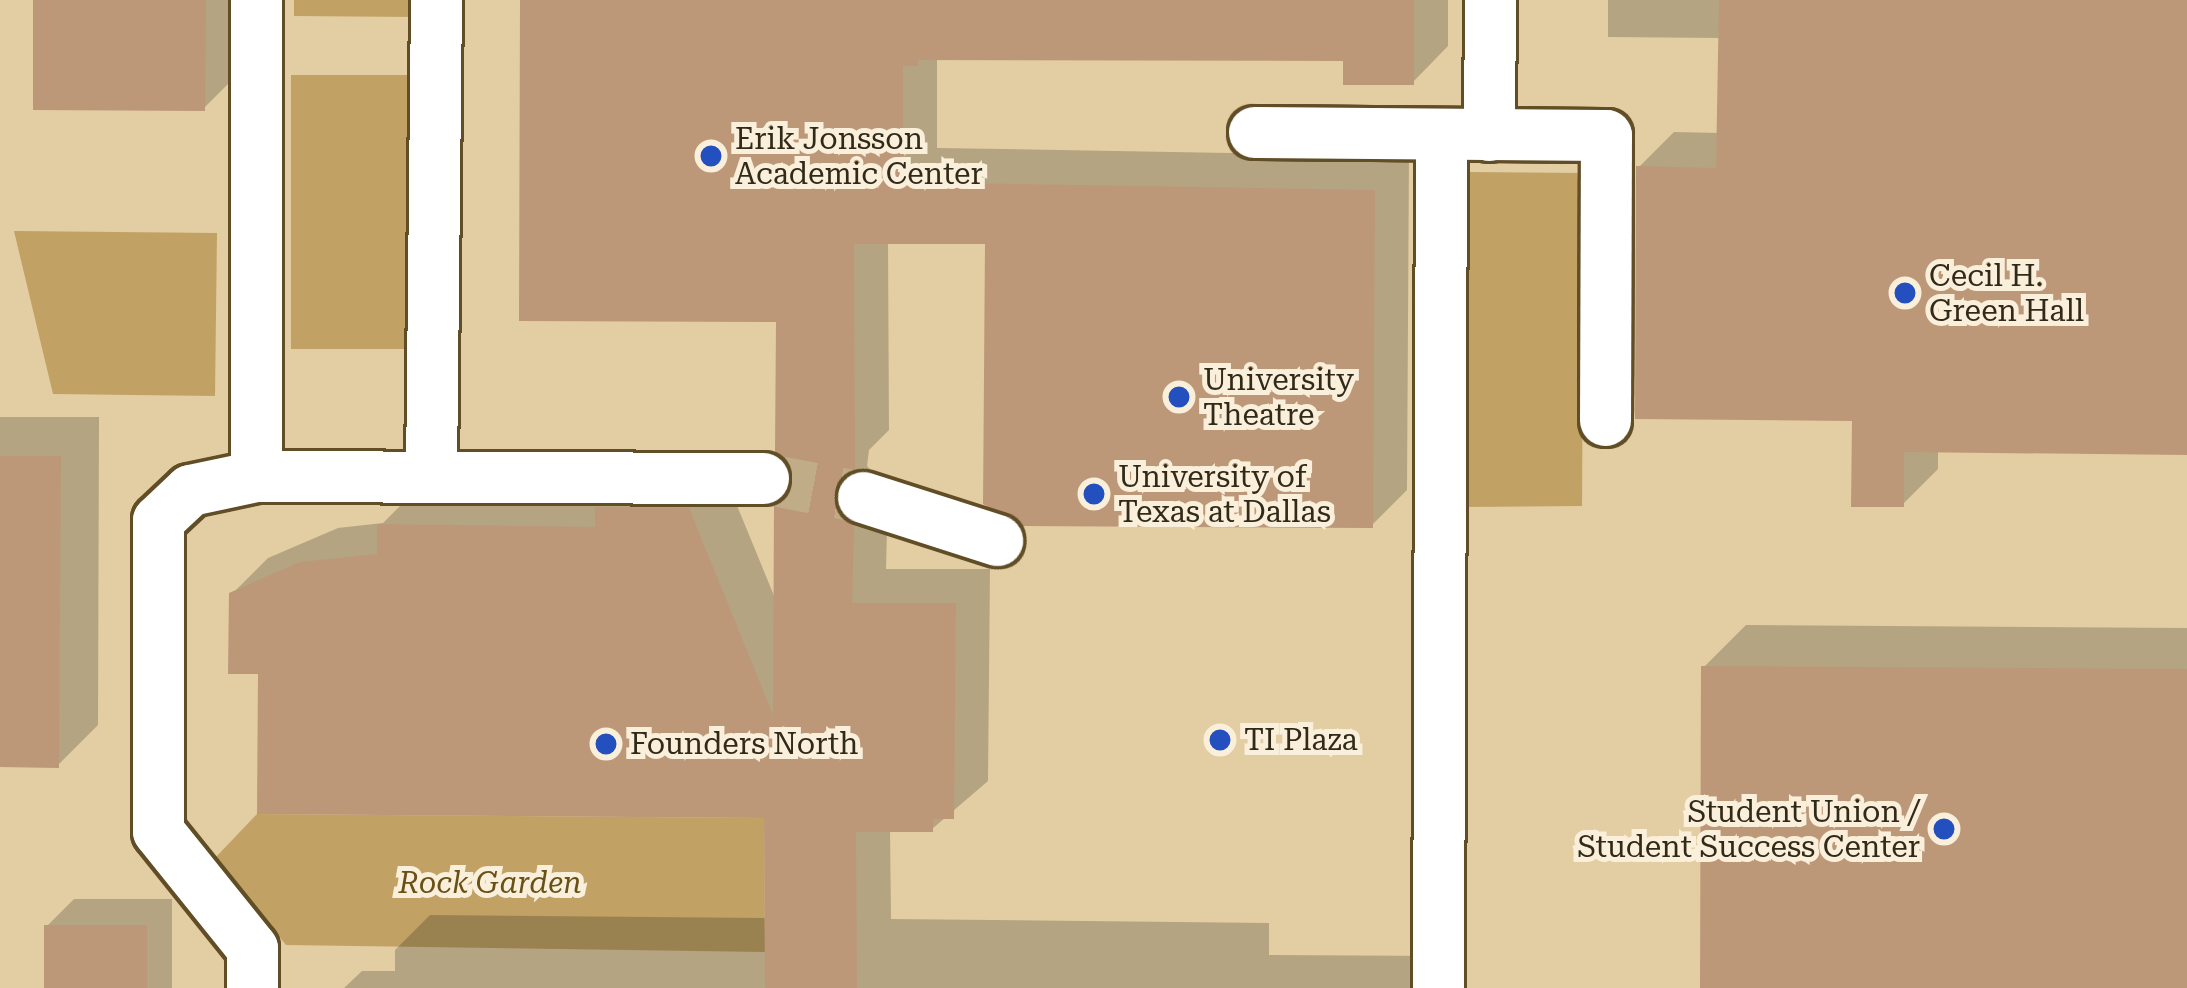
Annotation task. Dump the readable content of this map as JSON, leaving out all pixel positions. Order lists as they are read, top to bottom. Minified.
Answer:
{"parks":["Rock Garden"],"places":["Erik Jonsson Academic Center","Cecil H. Green Hall","University Theatre","University of Texas at Dallas","TI Plaza","Founders North","Student Union / Student Success Center"]}
